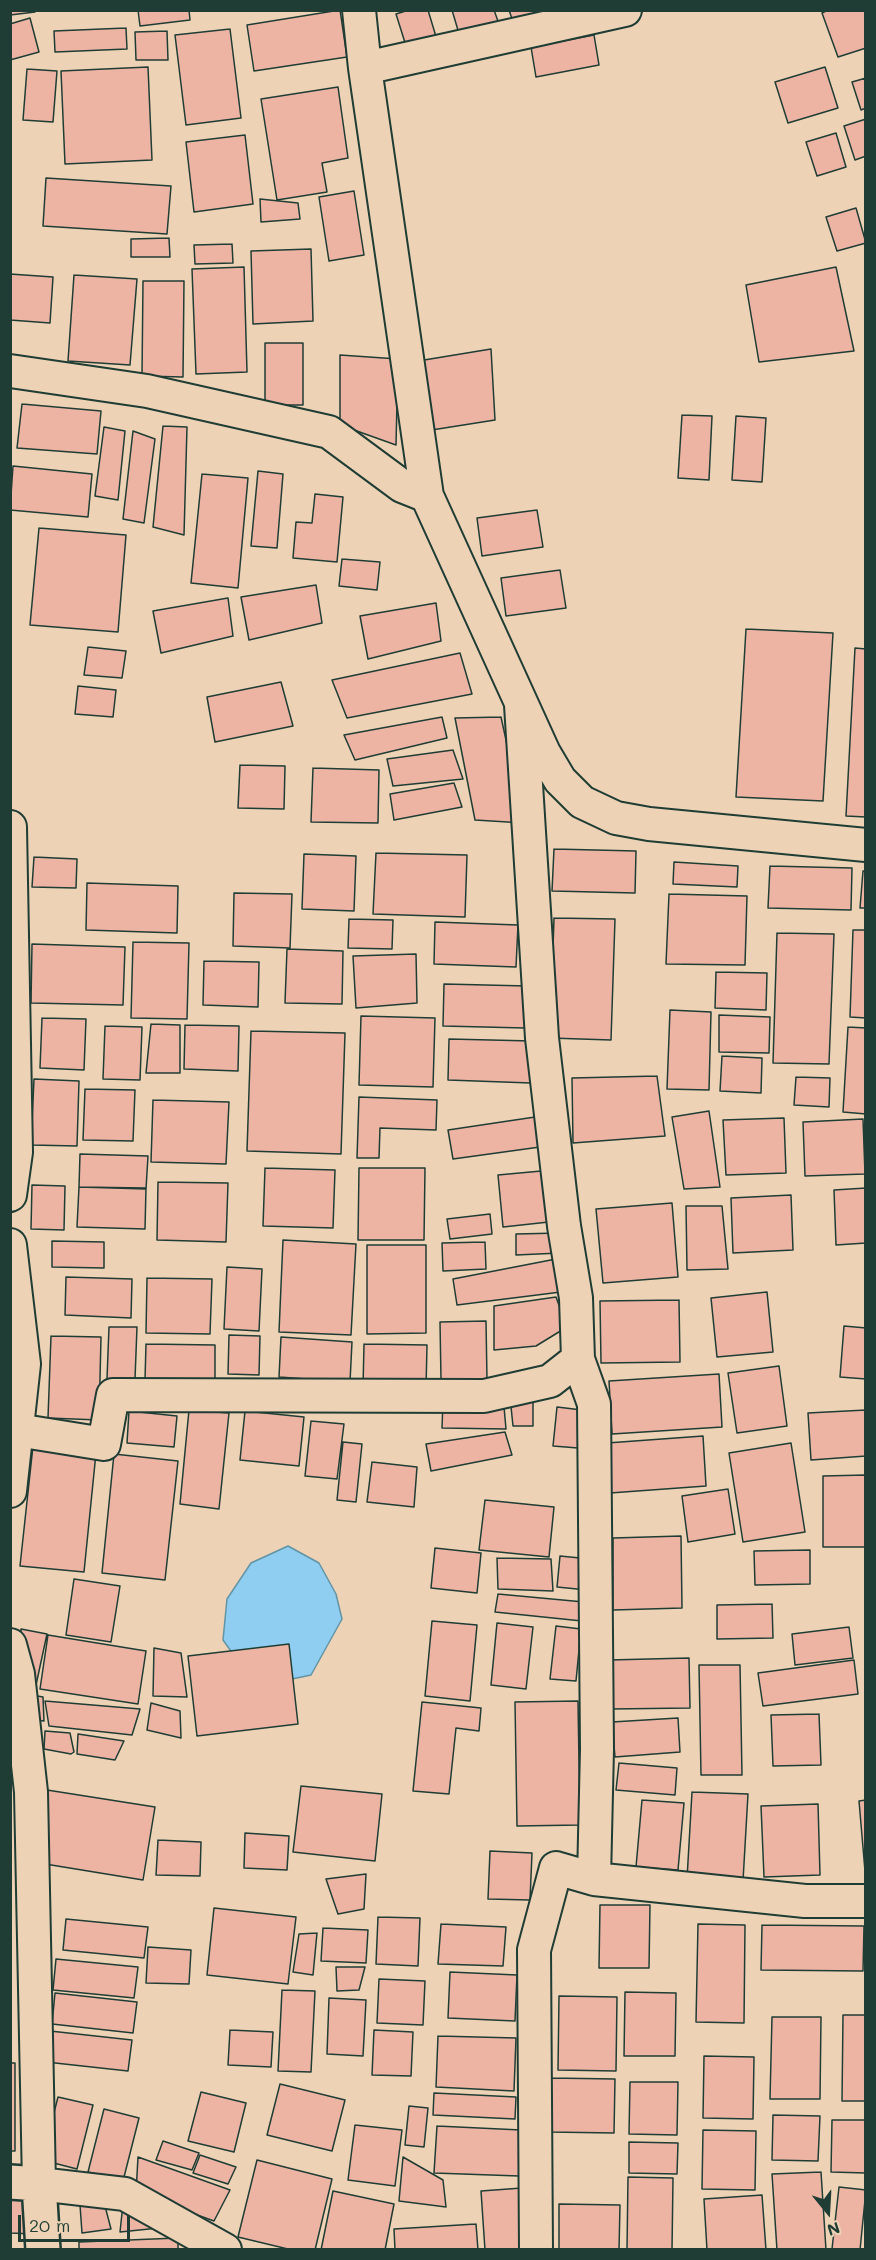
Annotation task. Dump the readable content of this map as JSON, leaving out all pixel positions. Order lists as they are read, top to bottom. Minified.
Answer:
{"scale_bar":"20 m","north":"bottom"}
